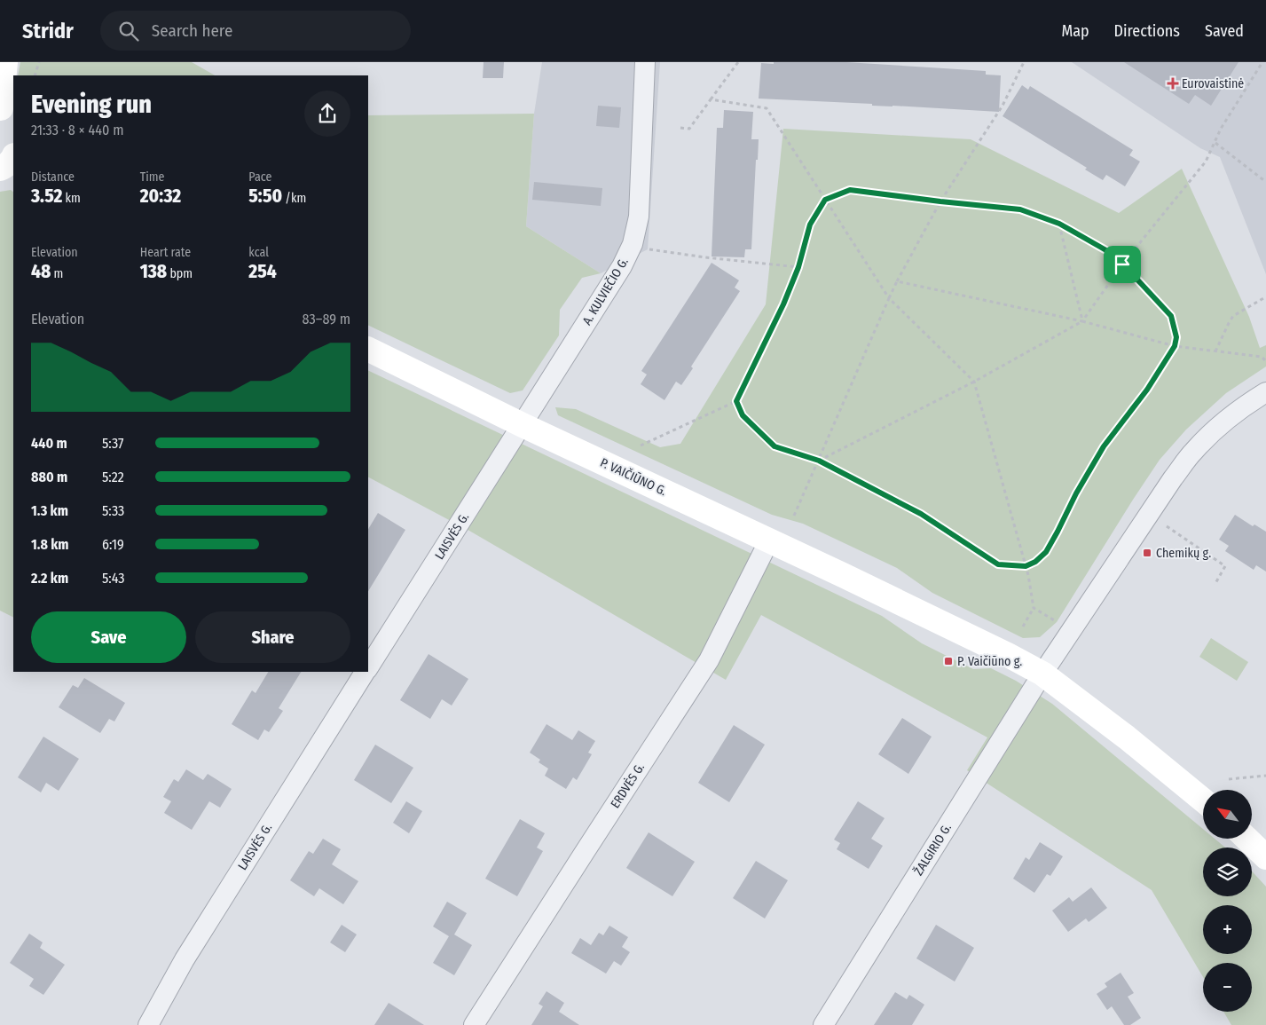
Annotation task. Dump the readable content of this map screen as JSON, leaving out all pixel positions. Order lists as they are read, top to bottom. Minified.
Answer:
{"streets":{"main road":["P. VAIČIŪNO G."],"street":["A. KULVIEČIO G.","LAISVĖS G.","ERDVĖS G.","ŽALGIRIO G."]},"crossings":[["A. KULVIEČIO G.","P. VAIČIŪNO G."],["A. KULVIEČIO G.","LAISVĖS G."],["P. VAIČIŪNO G.","LAISVĖS G."],["P. VAIČIŪNO G.","ERDVĖS G."],["P. VAIČIŪNO G.","ŽALGIRIO G."]],"places":{"health":["Eurovaistinė"],"transit":["Chemikų g.","P. Vaičiūno g."]},"north":"top left","page":{"header":"Stridr","search":"Search here","nav":["Map","Directions","Saved"],"heading":["Evening run","21:33 · 8 × 440 m"],"stats":[["Distance","3.52 km"],["Time","20:32"],["Pace","5:50 /km"],["Elevation","48 m"],["Heart rate","138 bpm"],["kcal","254"]],"chart":["Elevation","83–89 m"],"list":[{"name":"440 m","note":"5:37"},{"name":"880 m","note":"5:22"},{"name":"1.3 km","note":"5:33"},{"name":"1.8 km","note":"6:19"},{"name":"2.2 km","note":"5:43"}],"buttons":["Save","Share"],"map_buttons":["+","−"]}}
